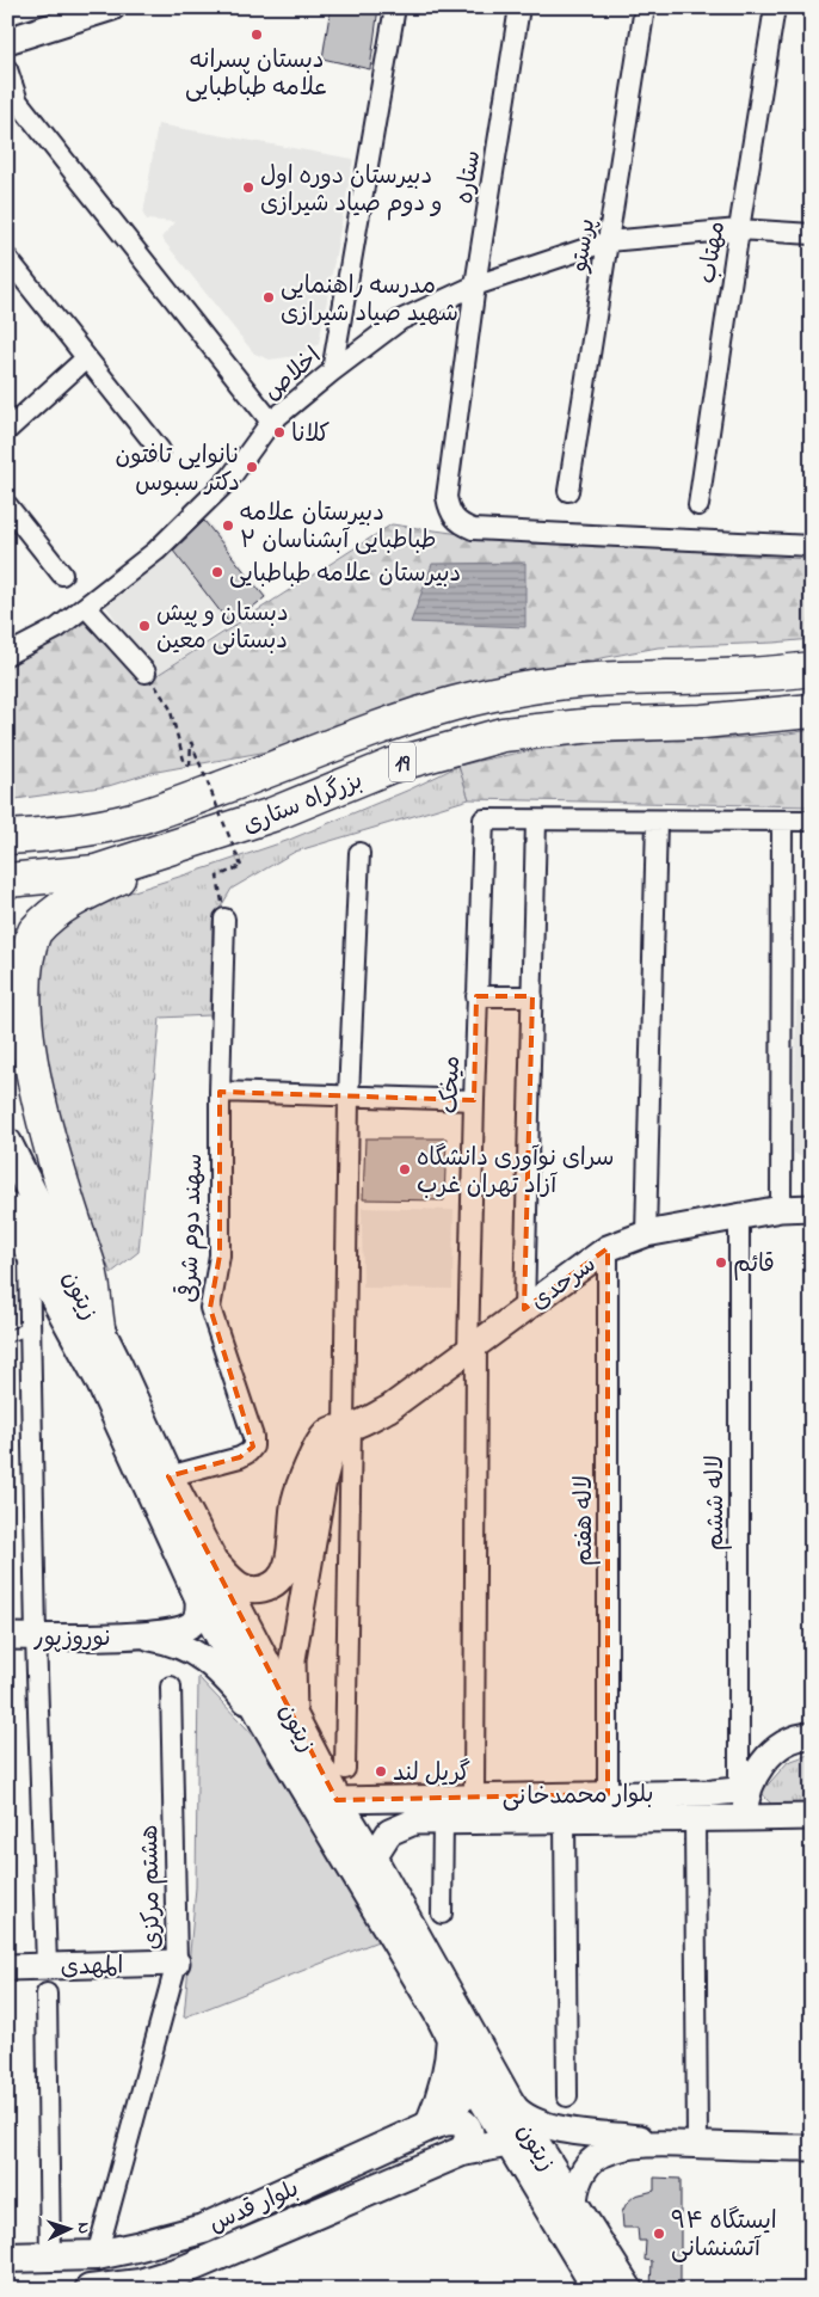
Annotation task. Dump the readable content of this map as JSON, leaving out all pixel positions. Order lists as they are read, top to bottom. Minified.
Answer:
{"streets":{"highway":["19","بزرگراه ستاری"],"main road":["زیتون","بلوار قدس"],"street":["ستاره","پرستو","مهتاب","اخلاص","میخک","سهند دوم شرقی","سرحدی","لاله ششم","لاله هفتم","نوروزپور","بلوار محمدخانی","هشتم مرکزی","المهدی"]},"crossings":[["ستاره","اخلاص"],["پرستو","اخلاص"],["مهتاب","اخلاص"],["میخک","سرحدی"],["میخک","بلوار محمدخانی"],["سهند دوم شرقی","زیتون"],["سرحدی","زیتون"],["سرحدی","لاله ششم"],["سرحدی","لاله هفتم"],["زیتون","نوروزپور"],["زیتون","بلوار محمدخانی"],["زیتون","بلوار قدس"],["لاله ششم","بلوار محمدخانی"],["لاله هفتم","بلوار محمدخانی"],["هشتم مرکزی","المهدی"],["هشتم مرکزی","بلوار قدس"]],"places":["دبستان پسرانه علامه طباطبایی","دبیرستان دوره اول‌ و دوم صیاد شیرازی","مدرسه راهنمايی شهيد صياد شيرازی","کلانا","نانوایی تافتون دکتر سبوس","دبیرستان علامه طباطبایی آبشناسان ۲","دبیرستان علامه طباطبایی","دبستان و پیش دبستانی معین","سرای نوآوری دانشگاه آزاد تهران غرب","قائم","گریل لند","ایستگاه ۹۴ آتشنشانی"],"north":"right"}
